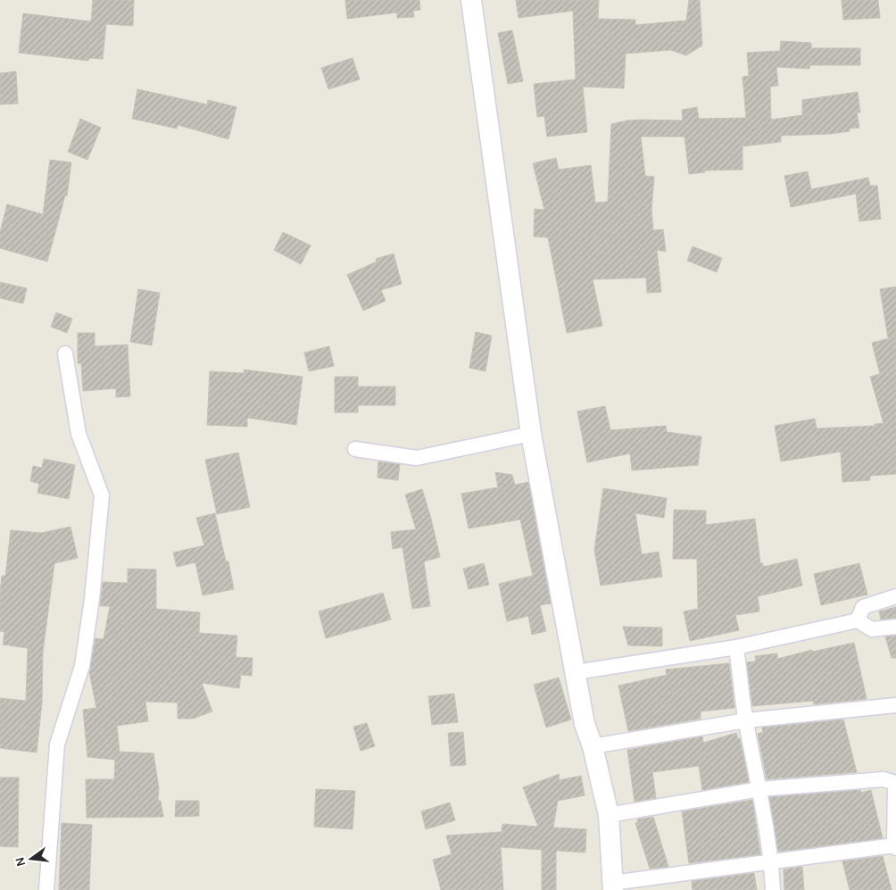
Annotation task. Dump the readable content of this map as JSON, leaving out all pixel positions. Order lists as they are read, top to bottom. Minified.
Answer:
{"north":"left"}
